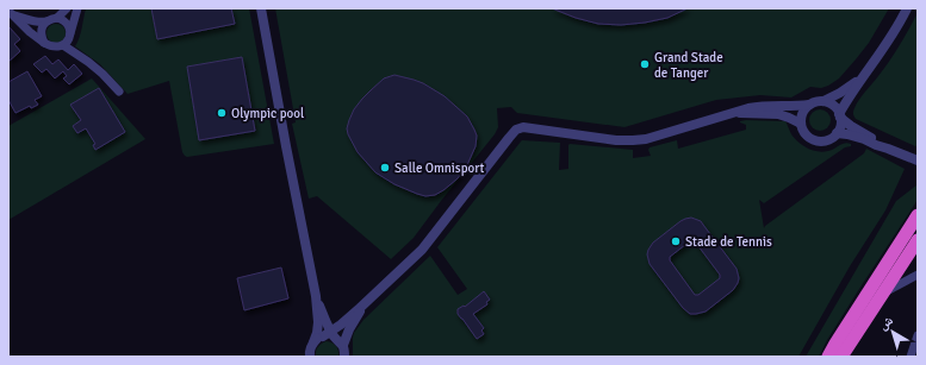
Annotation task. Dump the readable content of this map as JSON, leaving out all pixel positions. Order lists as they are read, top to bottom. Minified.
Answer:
{"places":["Grand Stade de Tanger","Olympic pool","Salle Omnisport","Stade de Tennis"],"north":"top left"}
